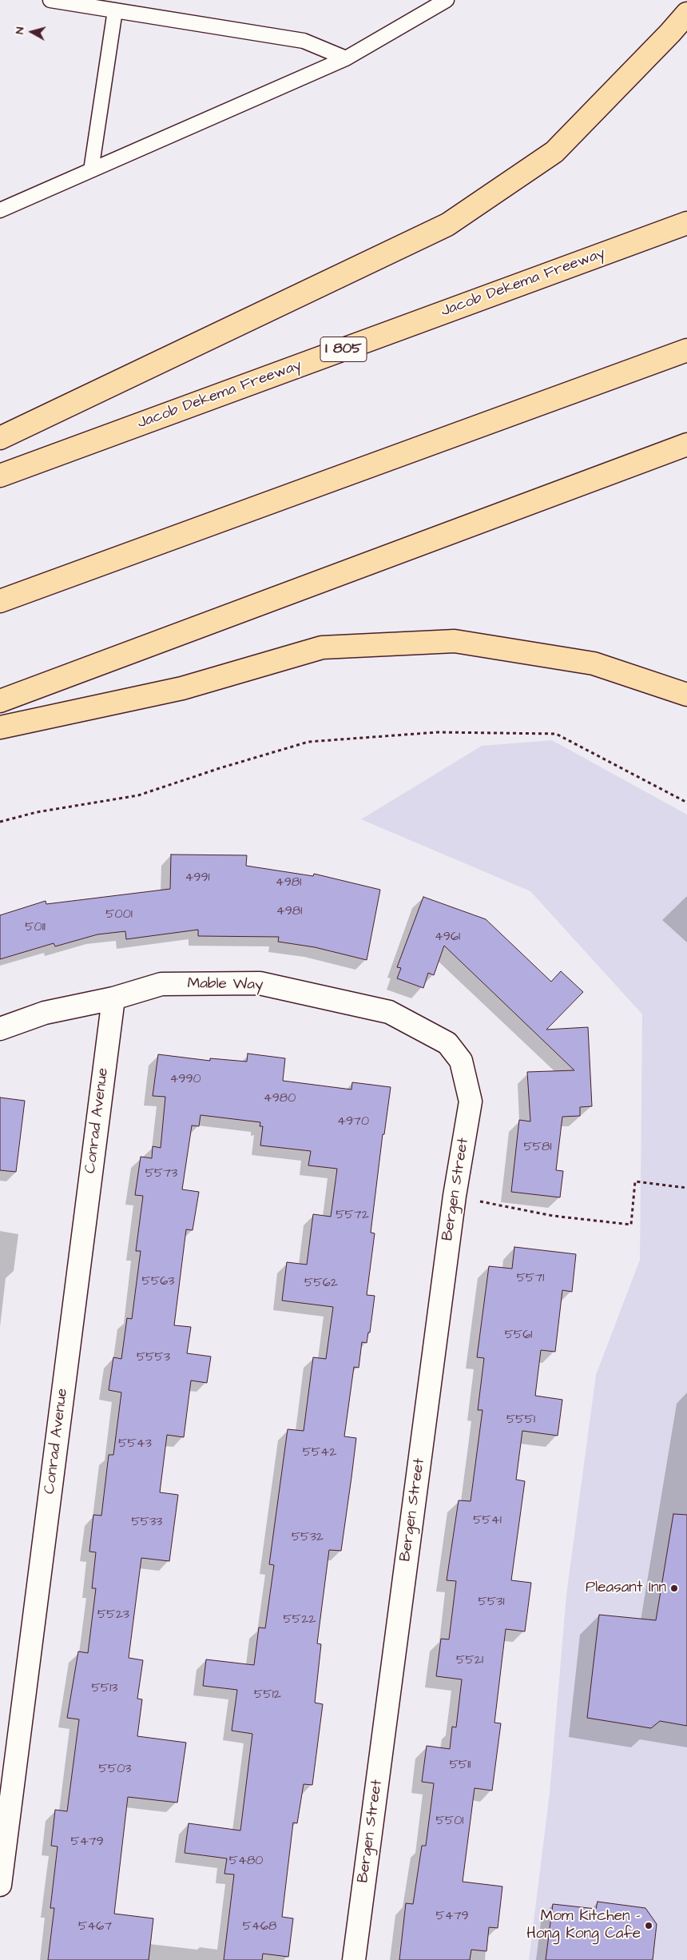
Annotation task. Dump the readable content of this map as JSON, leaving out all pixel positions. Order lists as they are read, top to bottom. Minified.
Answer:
{"streets":{"highway":["Jacob Dekema Freeway","I 805"],"street":["Mable Way","Conrad Avenue","Bergen Street"]},"crossings":[["Mable Way","Conrad Avenue"],["Mable Way","Bergen Street"]],"places":["Pleasant Inn","Mom Kitchen - Hong Kong Cafe"],"house_numbers":["4991","4981","4981","5001","5011","4961","4990","4980","4970","5581","5573","5572","5571","5563","5562","5561","5553","5551","5543","5542","5541","5533","5532","5531","5523","5522","5521","5513","5512","5511","5503","5501","5479","5480","5479","5467","5468"],"north":"left"}
